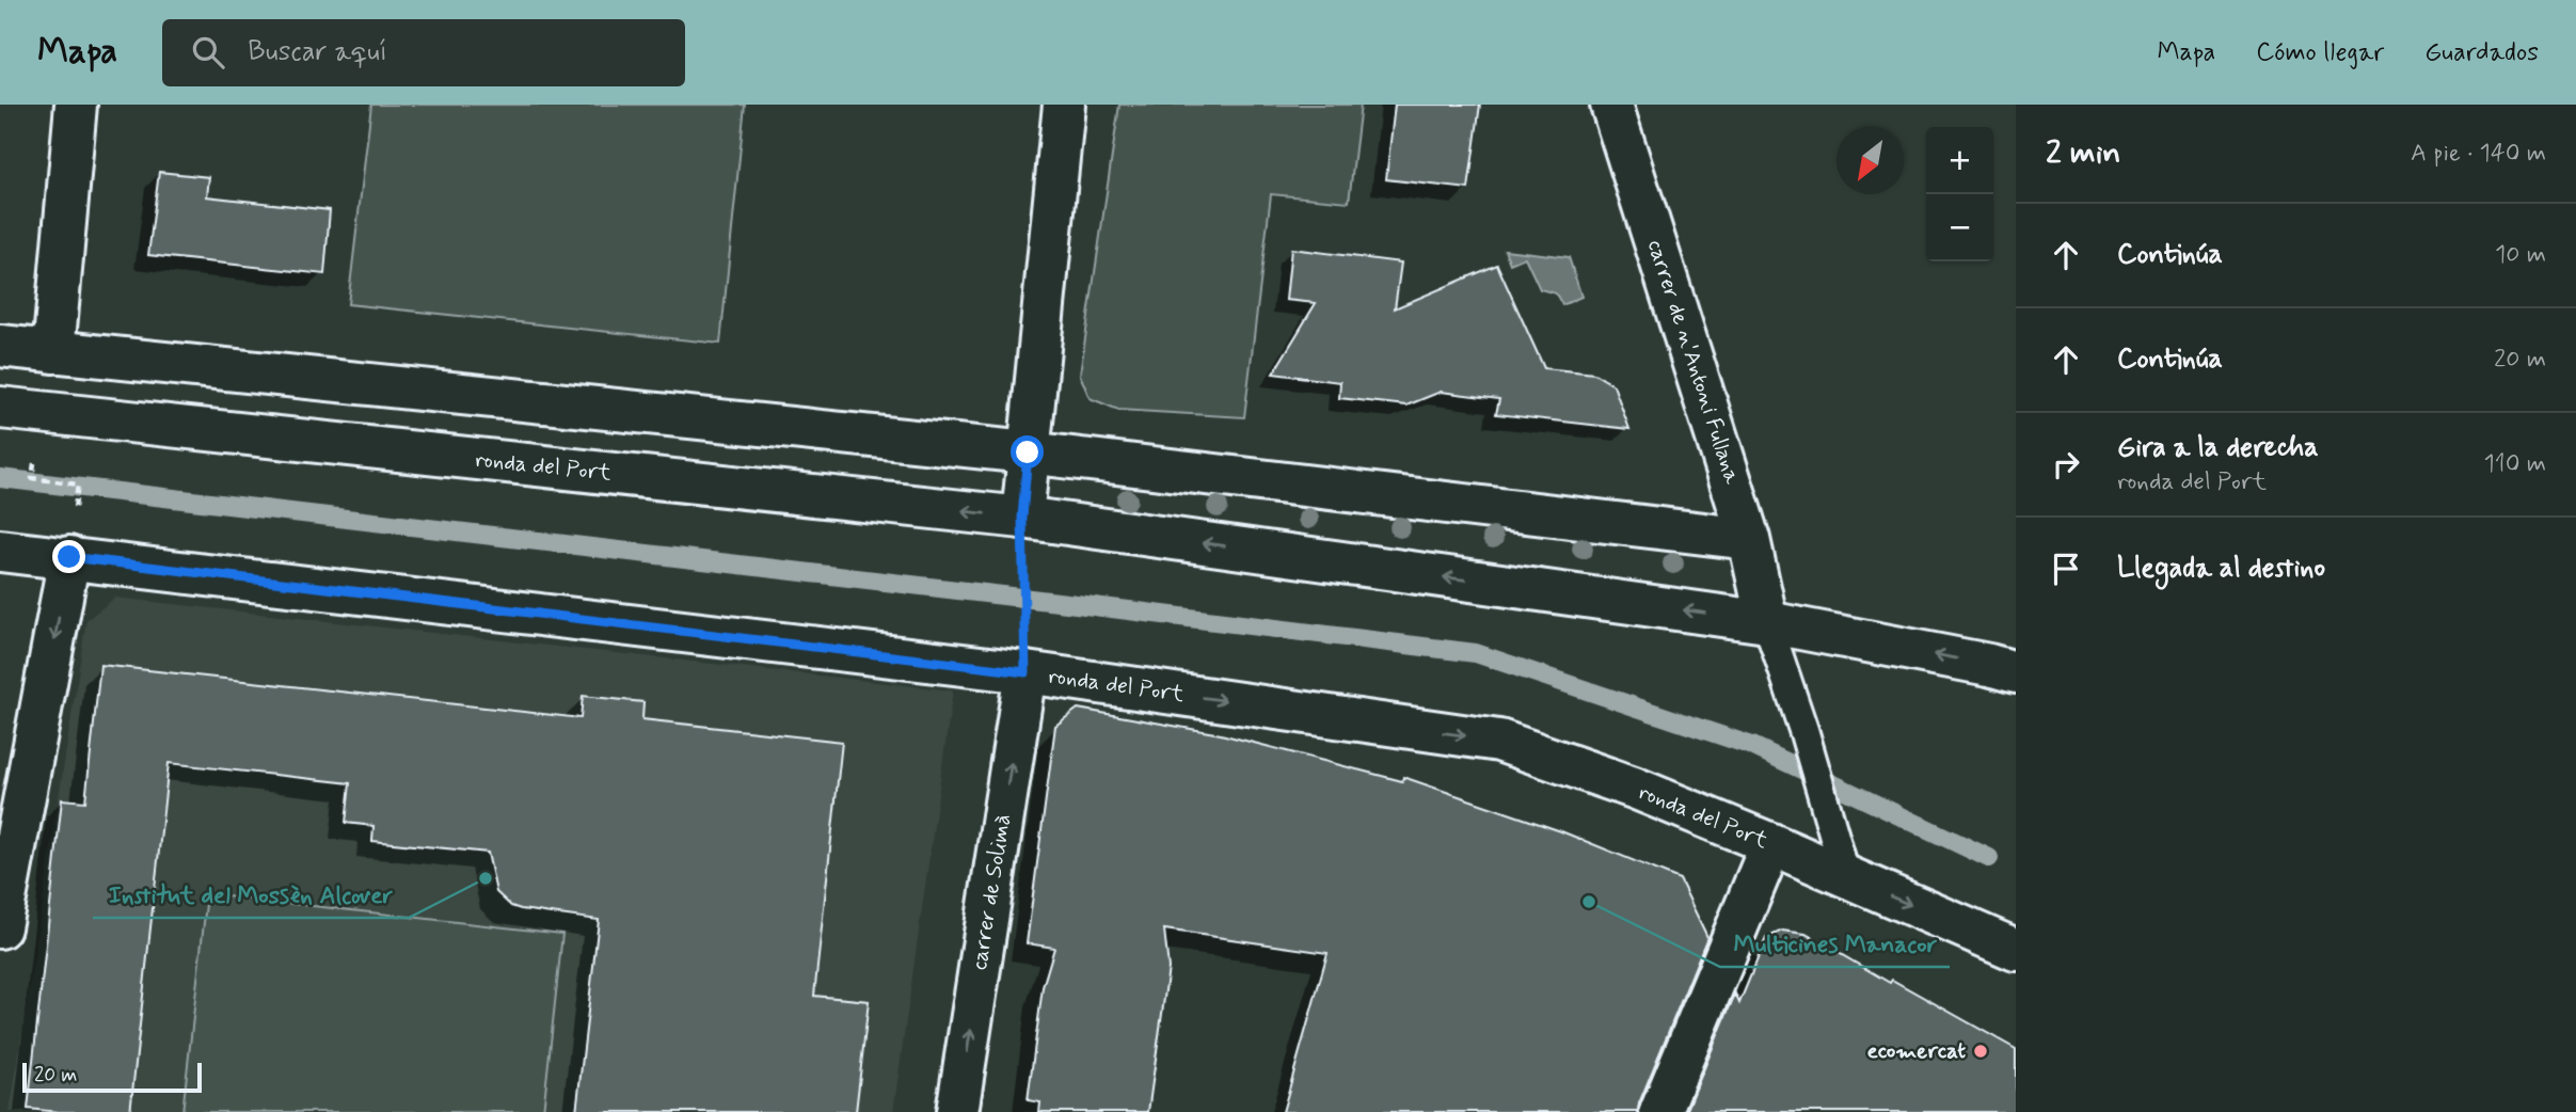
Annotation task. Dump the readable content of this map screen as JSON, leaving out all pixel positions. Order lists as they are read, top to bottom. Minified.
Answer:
{"streets":{"main road":["carrer de n'Antoni Fullana","ronda del Port","carrer de Solimà"]},"crossings":[["carrer de n'Antoni Fullana","ronda del Port"],["ronda del Port","carrer de Solimà"]],"one_way":["carrer de Solimà"],"places":["Institut del Mossèn Alcover","Multicines Manacor","ecomercat"],"scale_bar":"20 m","north":"bottom left","page":{"header":"Mapa","search":"Buscar aquí","nav":["Mapa","Cómo llegar","Guardados"],"heading":["2 min","A pie · 140 m"],"map_buttons":["+","−"],"list":[["Continúa","10 m"],["Continúa","20 m"],["Gira a la derecha","ronda del Port","110 m"],"Llegada al destino"],"scale":"20 m"}}
